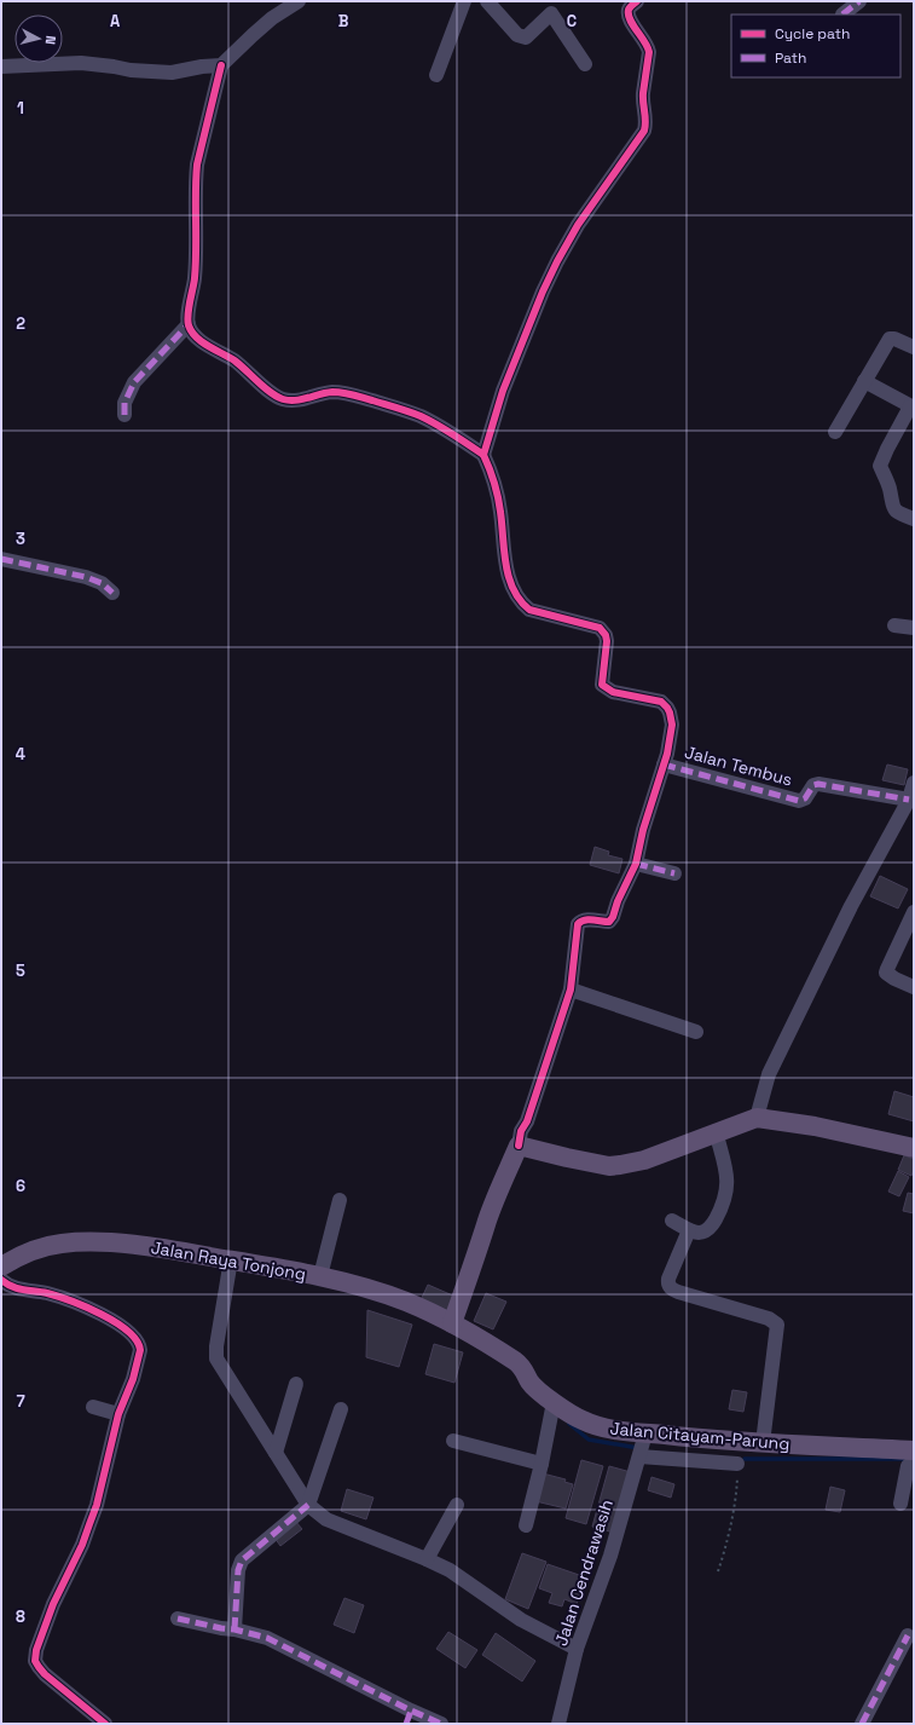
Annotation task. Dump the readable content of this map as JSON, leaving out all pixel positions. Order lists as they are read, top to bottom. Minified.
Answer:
{"streets":{"main road":["Jalan Raya Tonjong","Jalan Citayam-Parung"],"street":["Jalan Tembus","Jalan Cendrawasih"]},"crossings":[["Jalan Raya Tonjong","Jalan Citayam-Parung"],["Jalan Citayam-Parung","Jalan Cendrawasih"]],"legend":["Cycle path","Path"],"north":"right","grid":{"columns":["A","B","C"],"rows":["1","2","3","4","5","6","7","8"]}}
